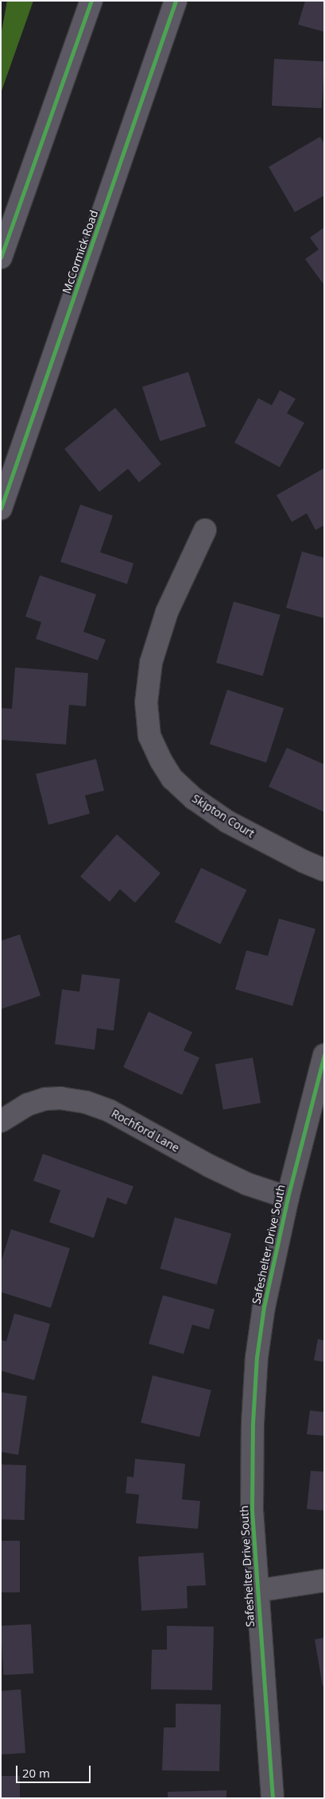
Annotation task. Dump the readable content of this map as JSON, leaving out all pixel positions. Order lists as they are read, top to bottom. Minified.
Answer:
{"streets":{"main road":["McCormick Road"],"street":["Skipton Court","Rochford Lane","Safeshelter Drive South"]},"crossings":[["Rochford Lane","Safeshelter Drive South"]],"scale_bar":"20 m"}
